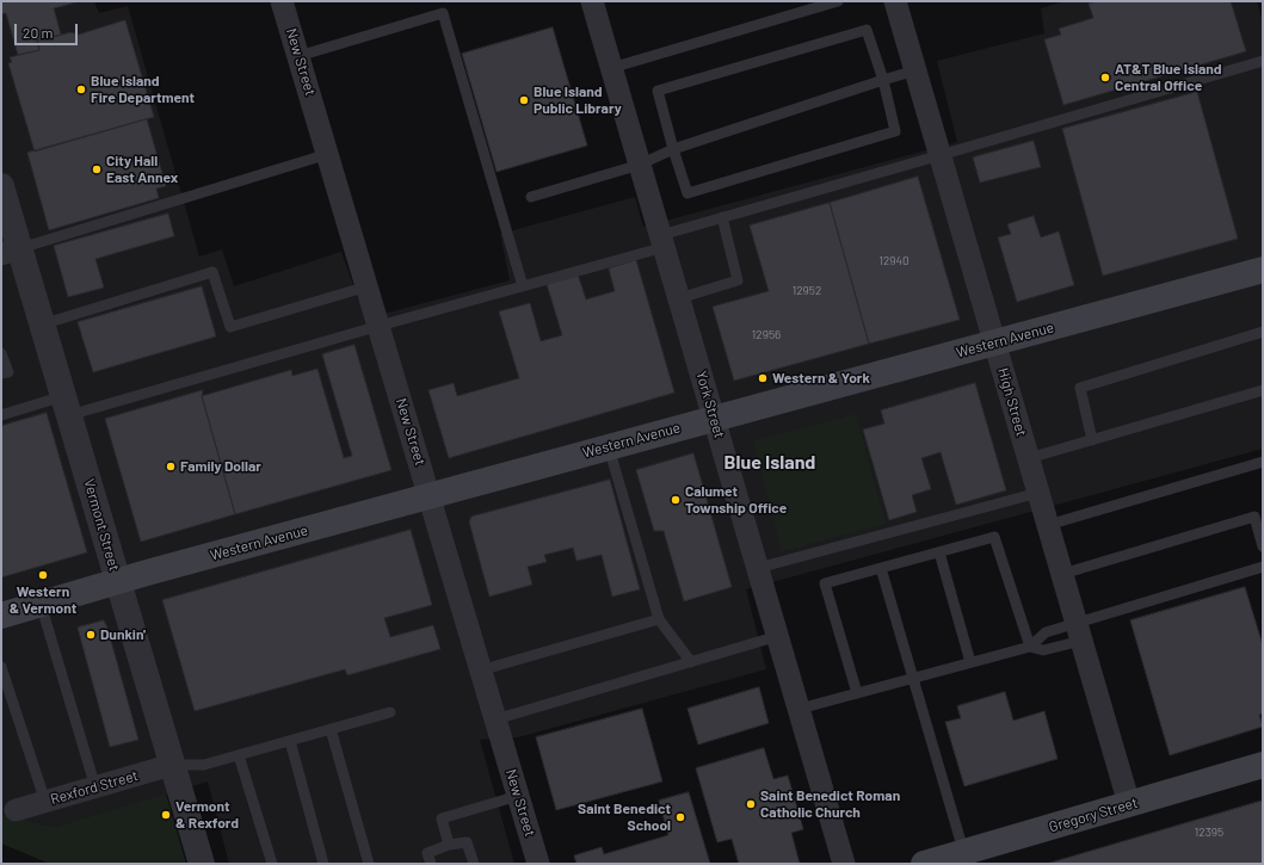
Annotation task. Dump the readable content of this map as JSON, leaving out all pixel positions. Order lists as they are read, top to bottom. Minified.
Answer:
{"streets":{"main road":["Western Avenue","Gregory Street"],"street":["New Street","High Street","York Street","Vermont Street","Rexford Street"]},"crossings":[["New Street","Western Avenue"],["Western Avenue","High Street"],["Western Avenue","York Street"],["Western Avenue","Vermont Street"],["High Street","Gregory Street"],["Vermont Street","Rexford Street"]],"districts":["Blue Island"],"places":["AT&T Blue Island Central Office","Blue Island Fire Department","Blue Island Public Library","City Hall East Annex","Western & York","Family Dollar","Calumet Township Office","Western & Vermont","Dunkin'","Saint Benedict Roman Catholic Church","Vermont & Rexford","Saint Benedict School"],"house_numbers":["12940","12952","12956","12395"],"scale_bar":"20 m"}
